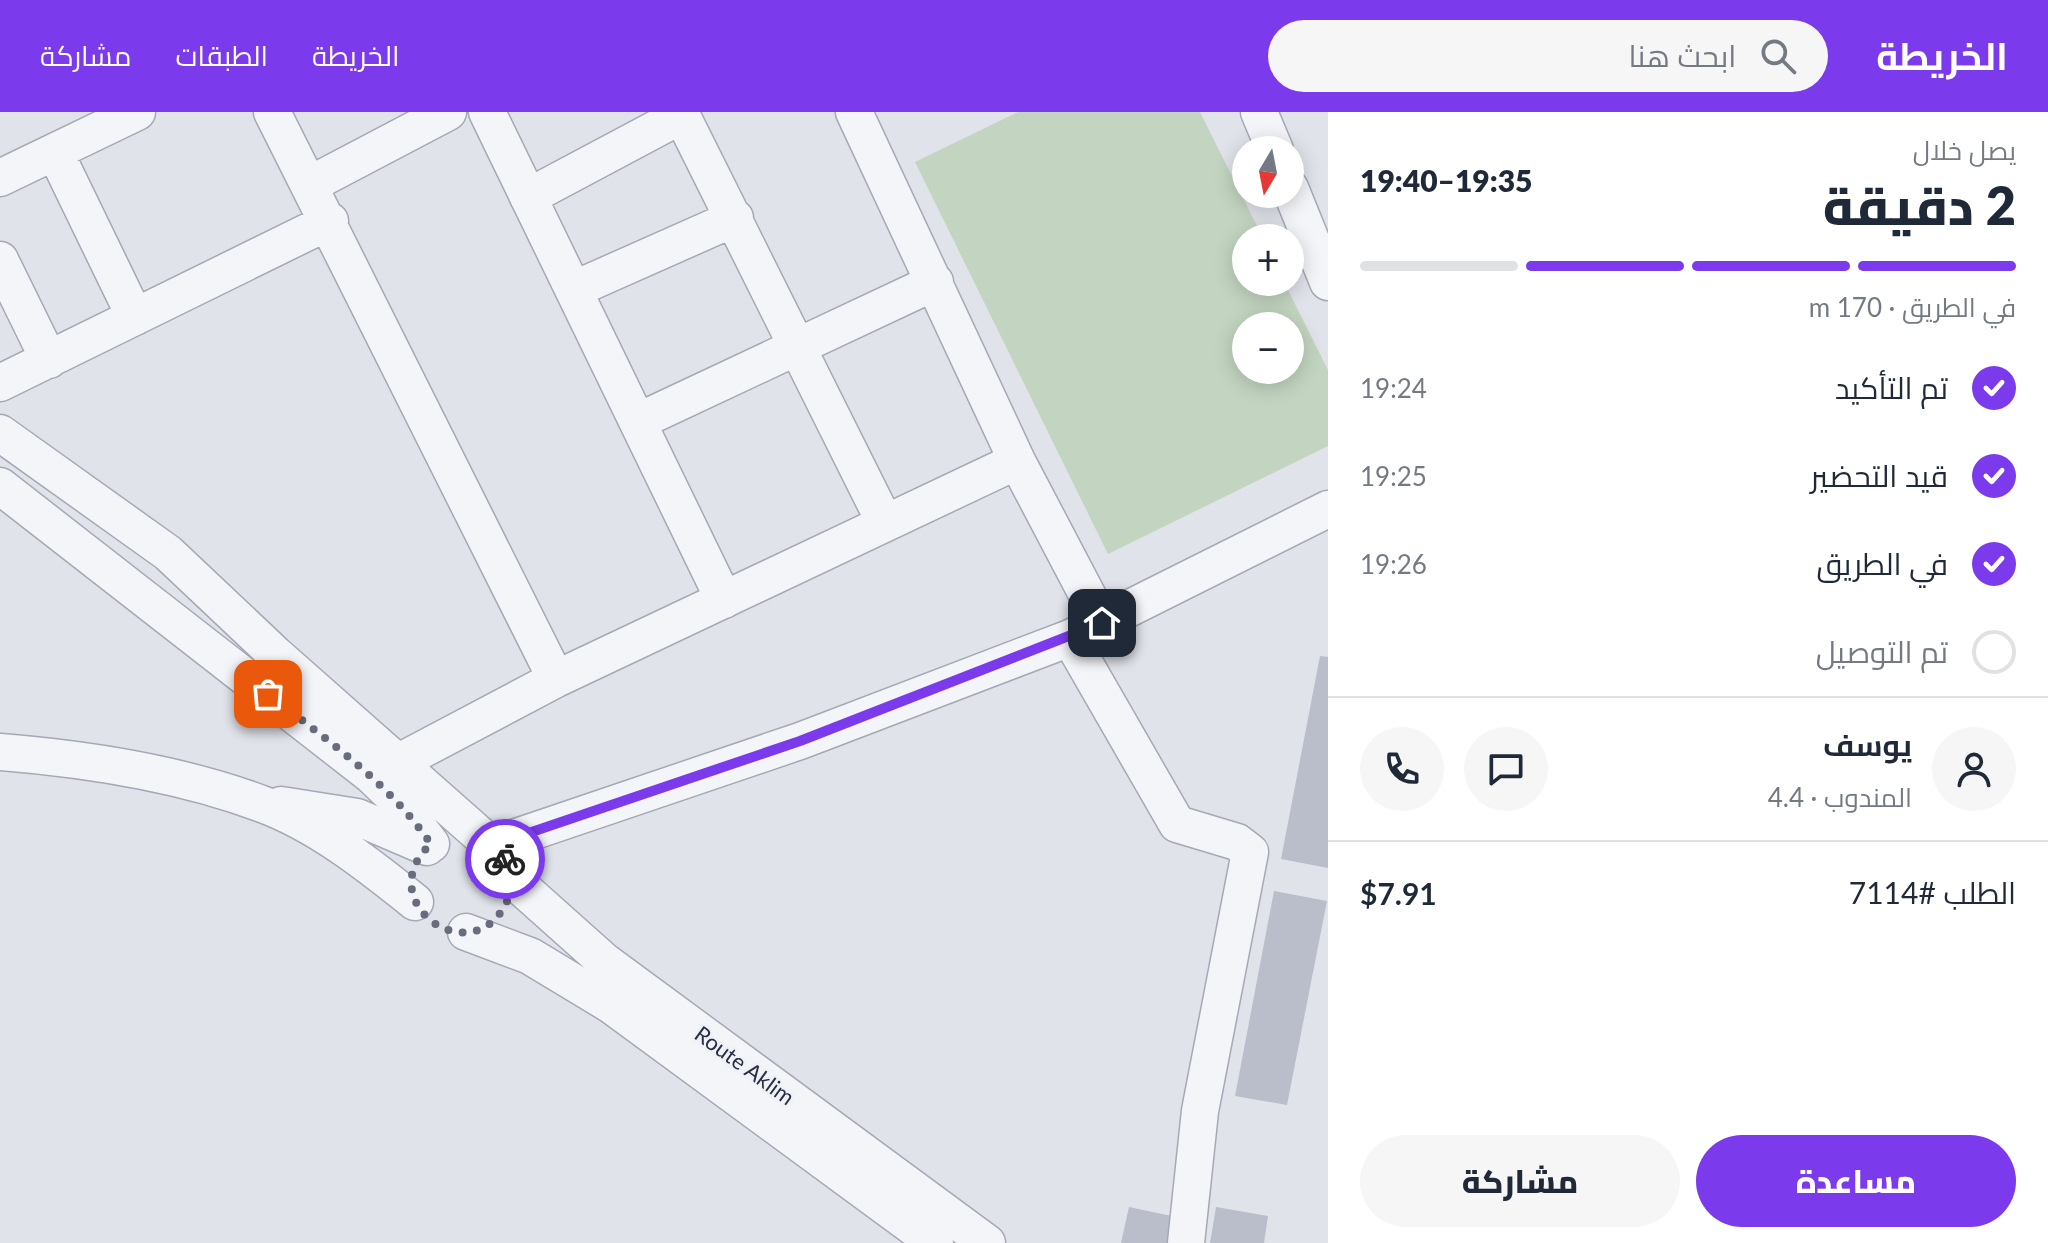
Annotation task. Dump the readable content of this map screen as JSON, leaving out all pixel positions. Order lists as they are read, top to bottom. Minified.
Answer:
{"streets":{"street":["Route Aklim"]},"north":"bottom","page":{"header":"الخريطة","search":"ابحث هنا","nav":["الخريطة","الطبقات","مشاركة"],"heading":["2 دقيقة","يصل خلال","19:35–19:40"],"panel":["يوسف","المندوب · 4.4","الطلب #7114","$7.91"],"map_buttons":["+","−"],"bar":"في الطريق · 170 m","list":[["تم التأكيد","19:24"],["قيد التحضير","19:25"],["في الطريق","19:26"],"تم التوصيل"],"buttons":["مساعدة","مشاركة"]}}
